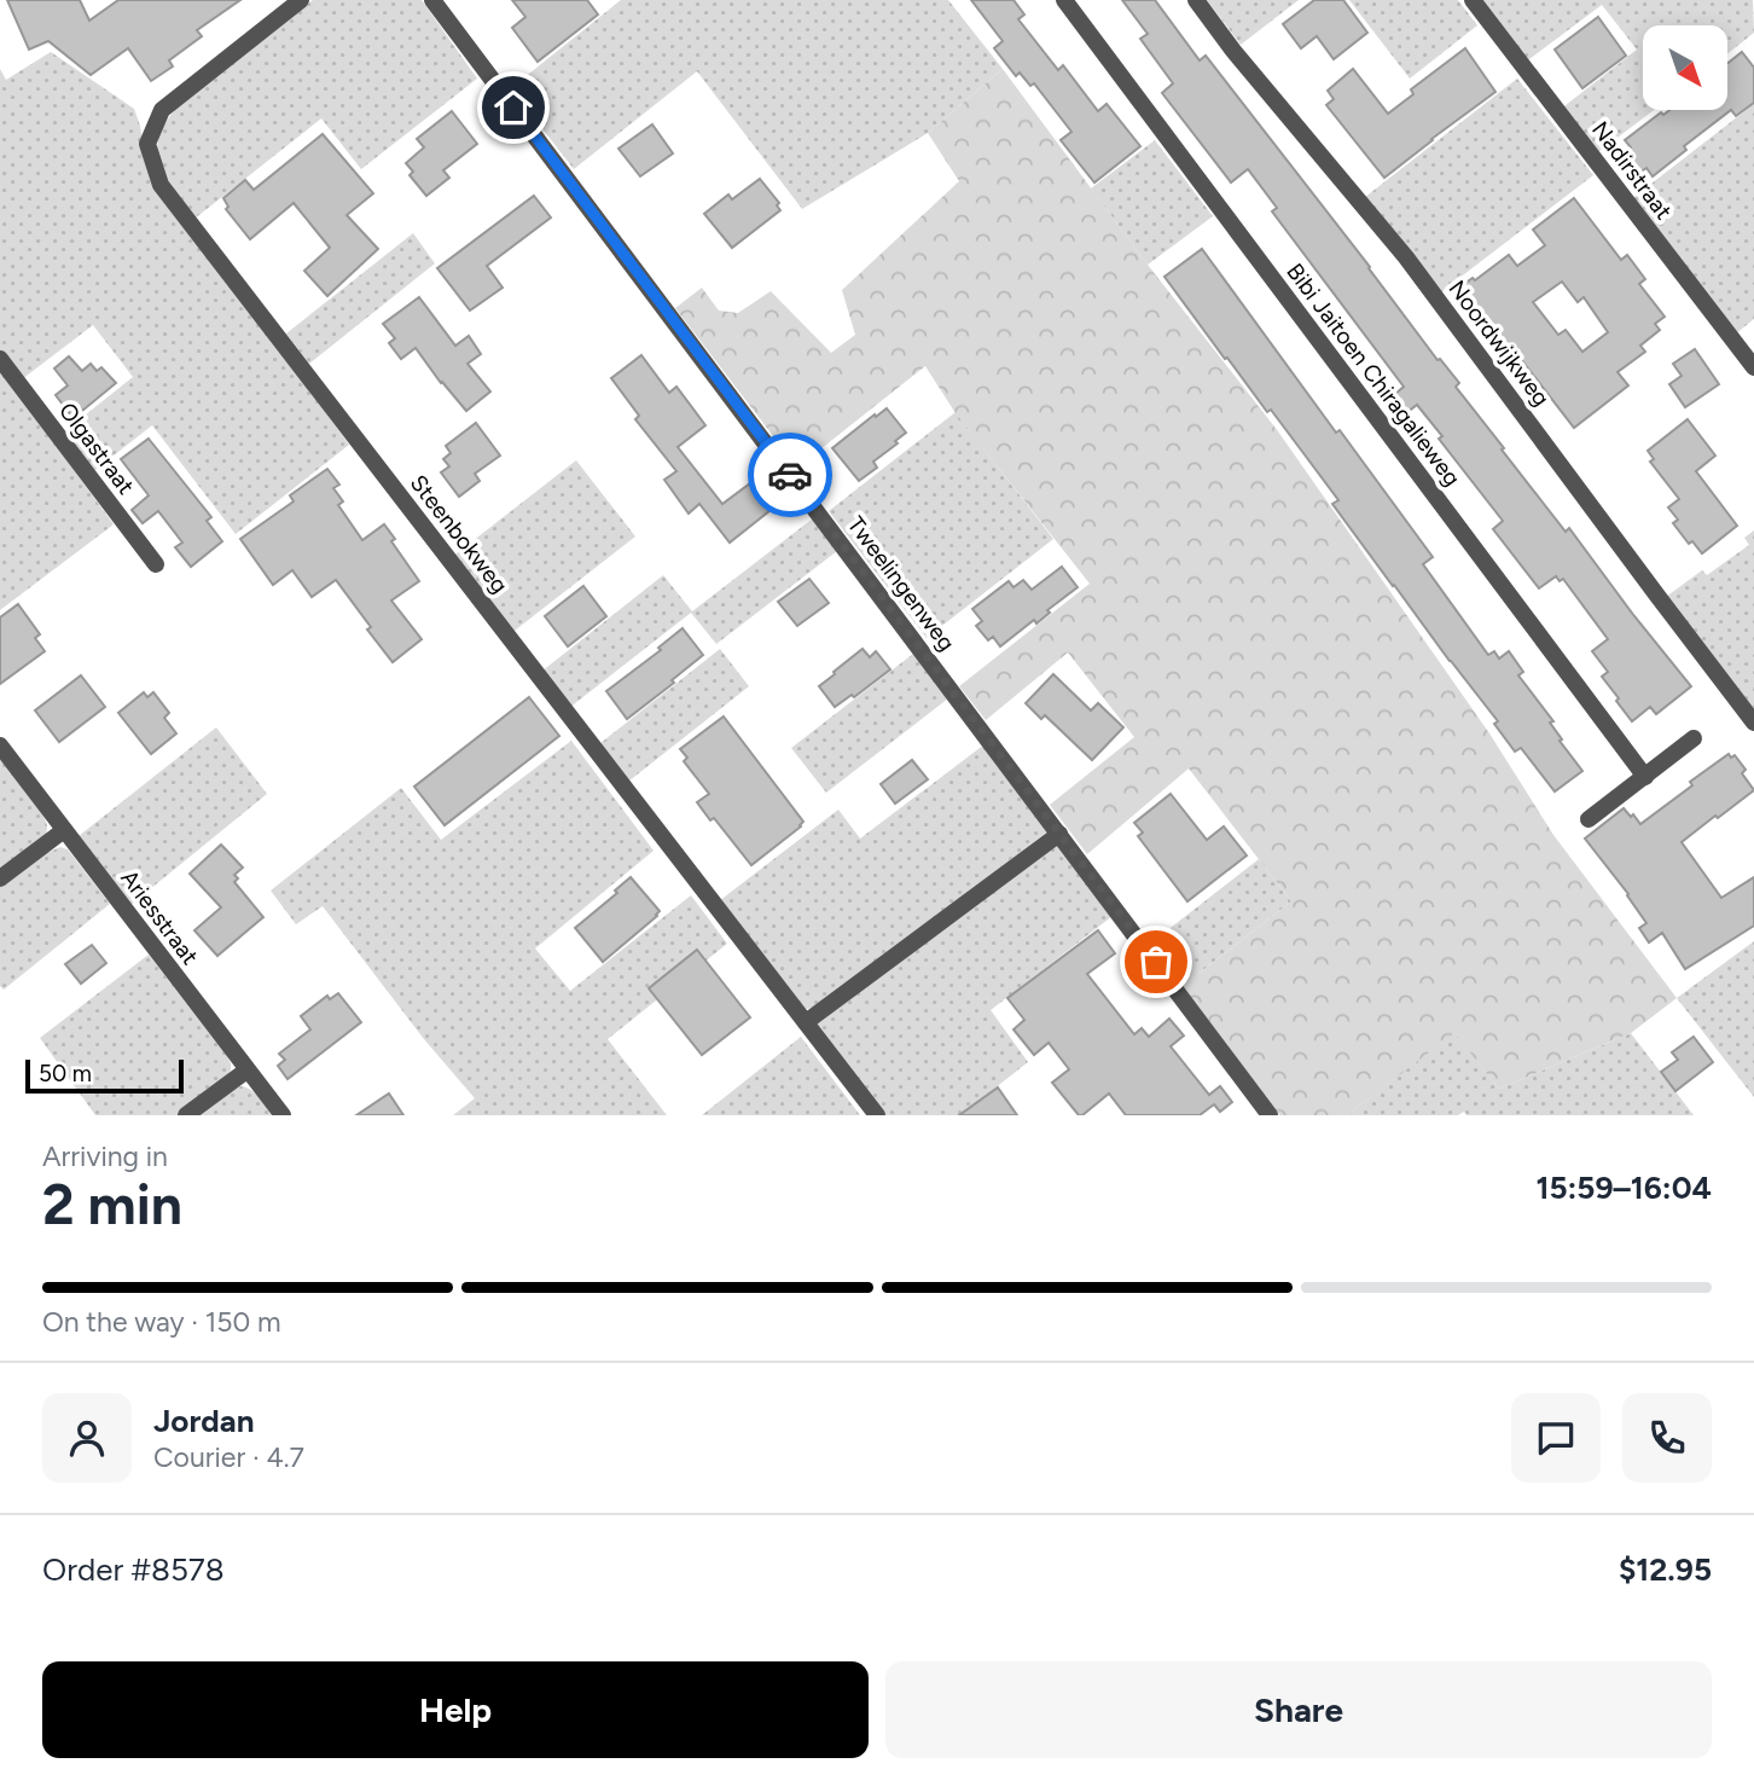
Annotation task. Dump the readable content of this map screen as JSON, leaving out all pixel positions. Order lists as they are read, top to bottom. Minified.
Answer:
{"streets":{"street":["Nadirstraat","Noordwijkweg","Bibi Jaitoen Chiragalieweg","Olgastraat","Steenbokweg","Tweelingenweg","Ariesstraat"]},"scale_bar":"50 m","north":"bottom right","page":{"scale":"50 m","heading":["2 min","Arriving in","15:59–16:04"],"panel":["Jordan","Courier · 4.7","Order #8578","$12.95"],"bar":"On the way · 150 m","buttons":["Help","Share"]}}
